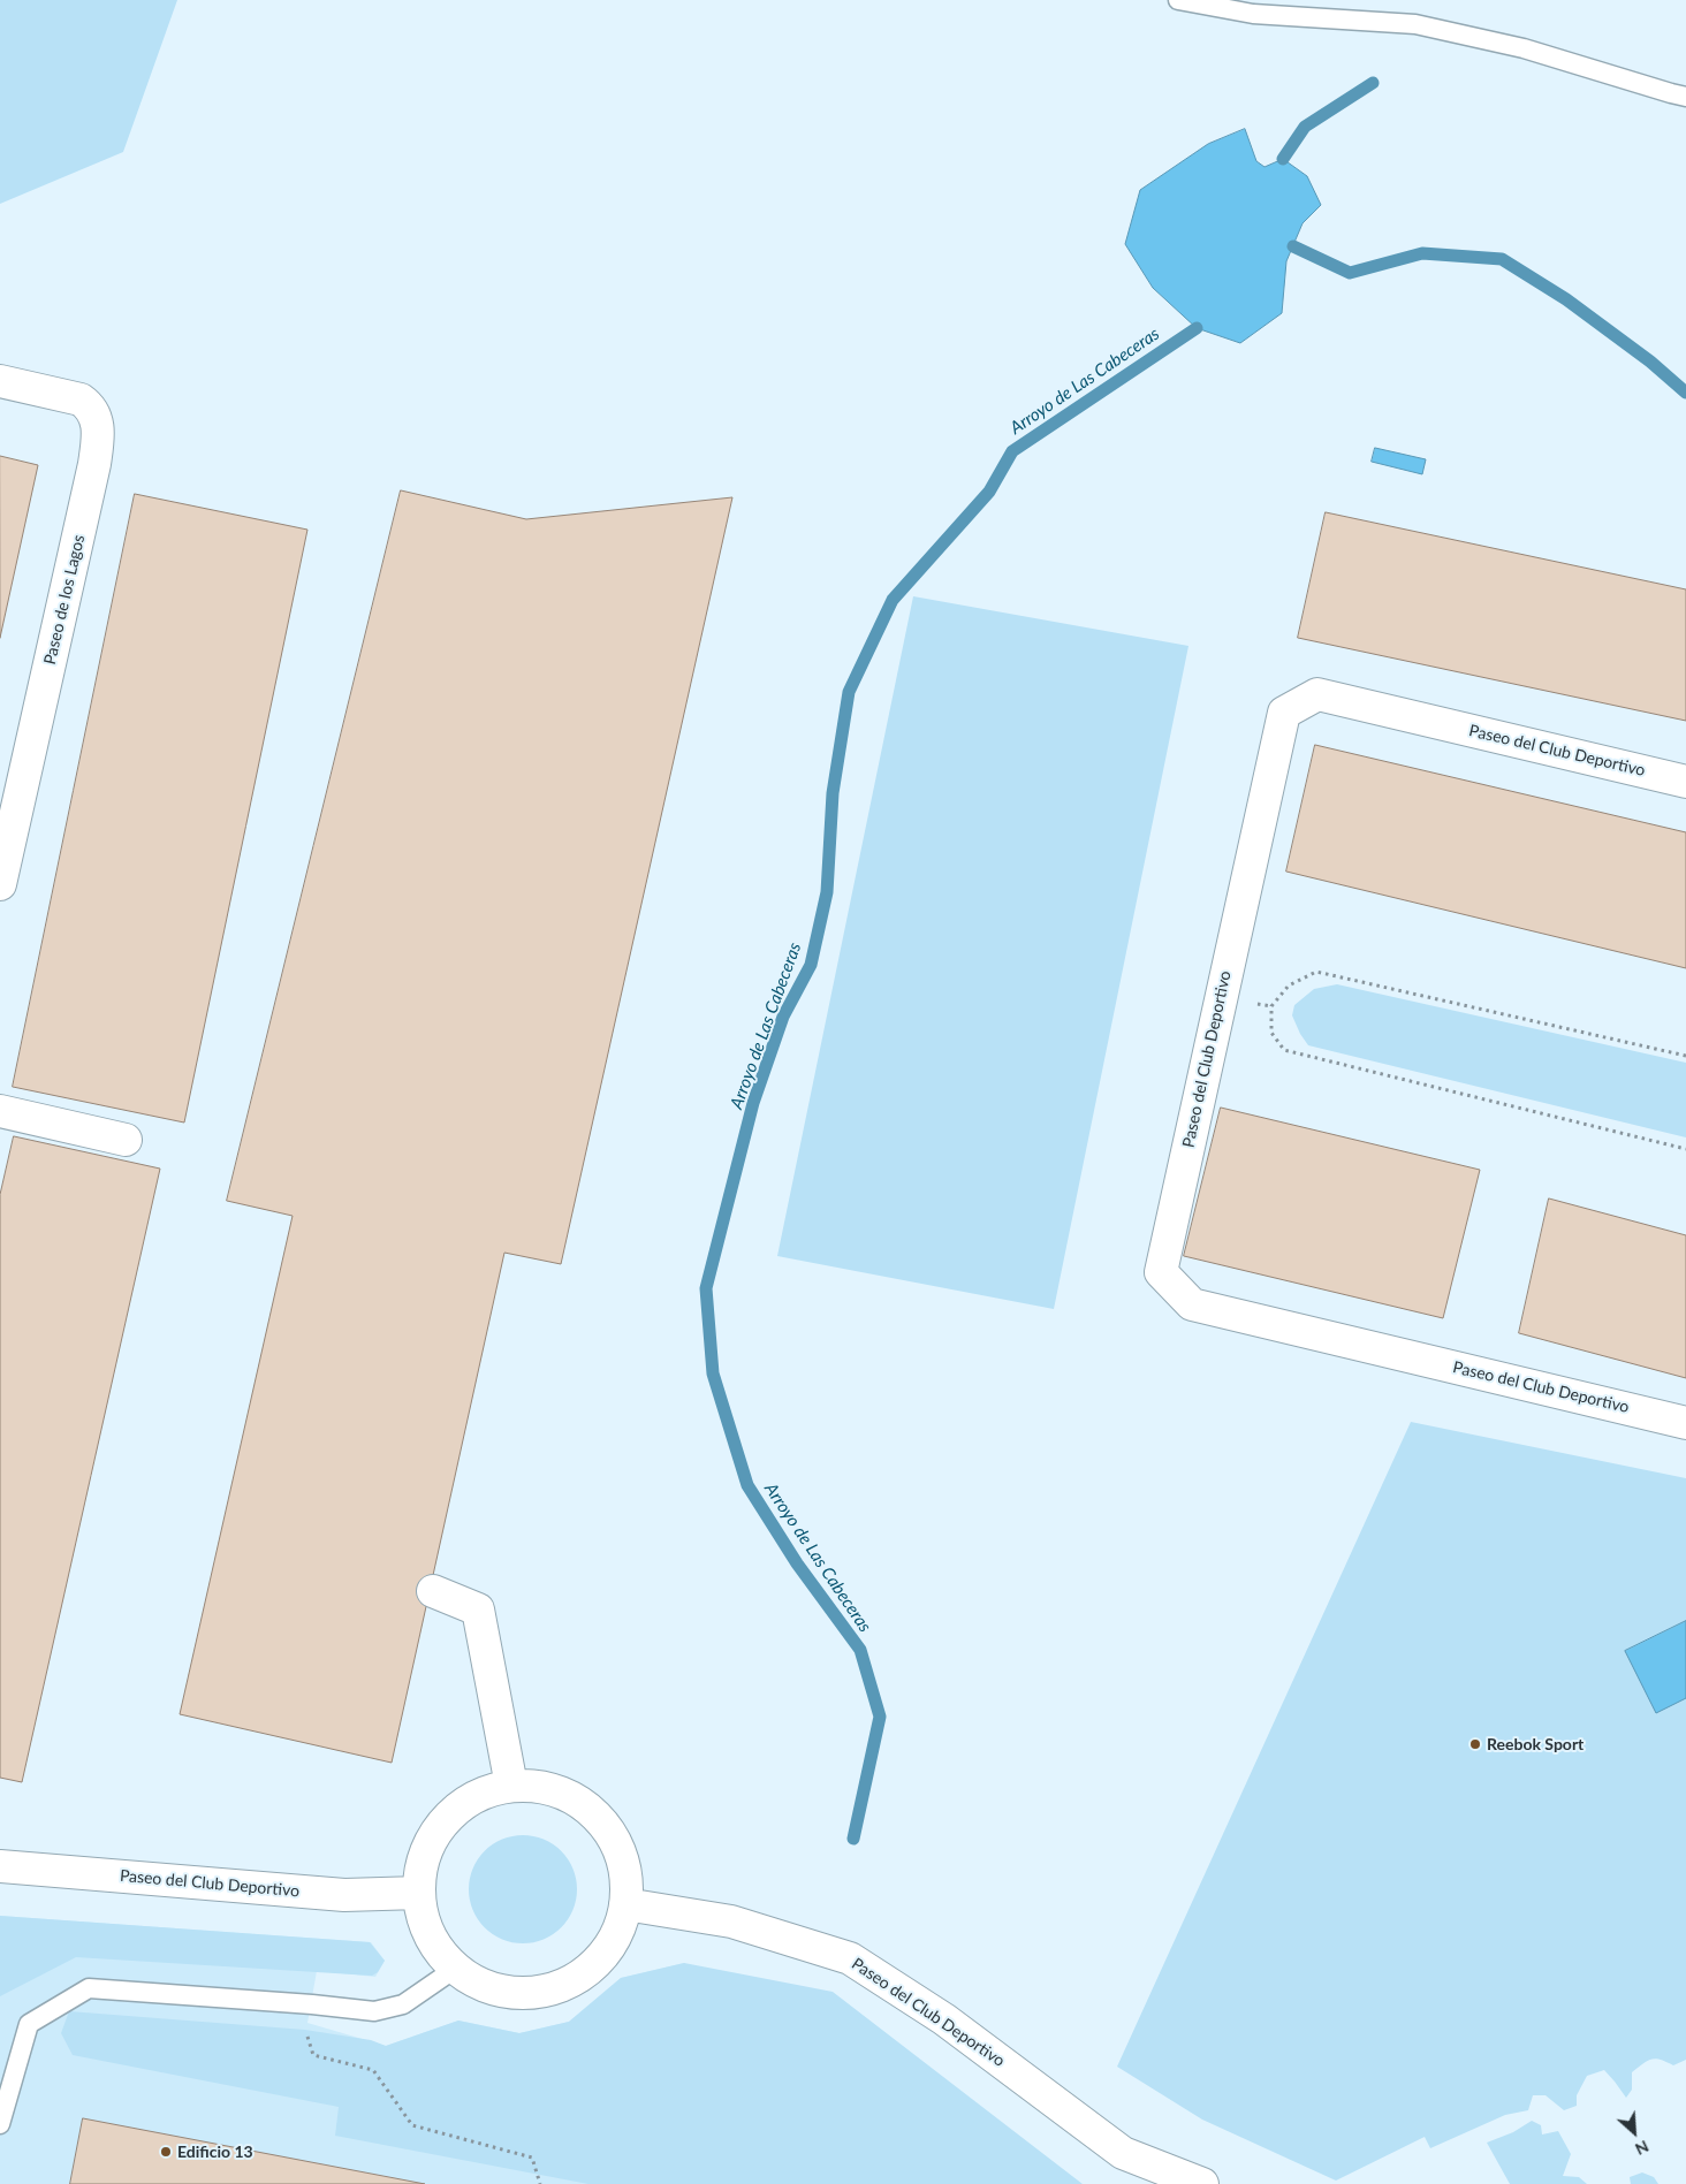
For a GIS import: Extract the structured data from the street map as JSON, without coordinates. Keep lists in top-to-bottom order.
{
  "streets": {
    "street": ["Paseo de los Lagos", "Paseo del Club Deportivo"]
  },
  "water": ["Arroyo de Las Cabeceras"],
  "places": ["Reebok Sport", "Edificio 13"],
  "north": "bottom right"
}
